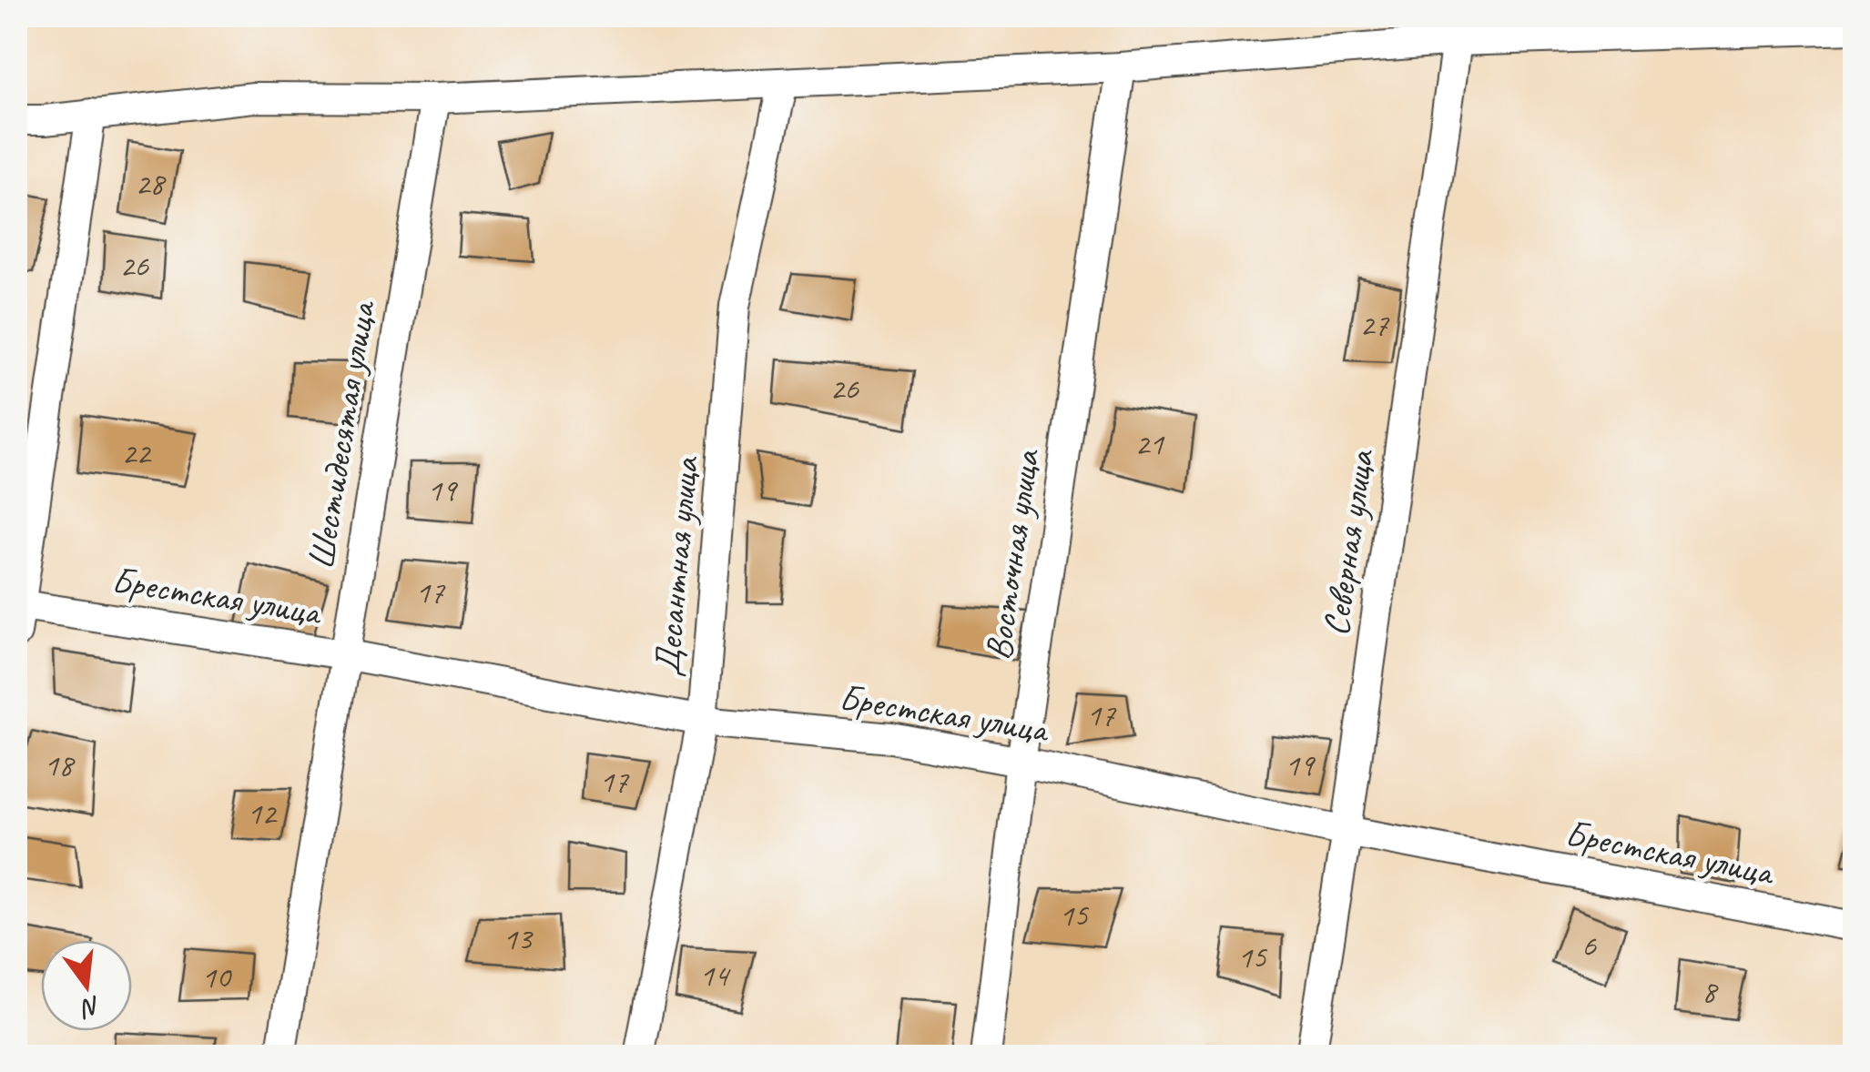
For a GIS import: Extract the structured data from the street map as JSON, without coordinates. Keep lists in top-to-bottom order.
{
  "streets": {
    "street": [
      "Шестидесятая улица",
      "Северная улица",
      "Восточная улица",
      "Десантная улица",
      "Брестская улица"
    ]
  },
  "crossings": [
    ["Шестидесятая улица", "Брестская улица"],
    ["Северная улица", "Брестская улица"],
    ["Восточная улица", "Брестская улица"],
    ["Десантная улица", "Брестская улица"]
  ],
  "house_numbers": [
    "28",
    "26",
    "27",
    "26",
    "21",
    "22",
    "19",
    "17",
    "17",
    "18",
    "19",
    "17",
    "12",
    "15",
    "13",
    "6",
    "15",
    "14",
    "10",
    "8"
  ],
  "north": "bottom"
}
